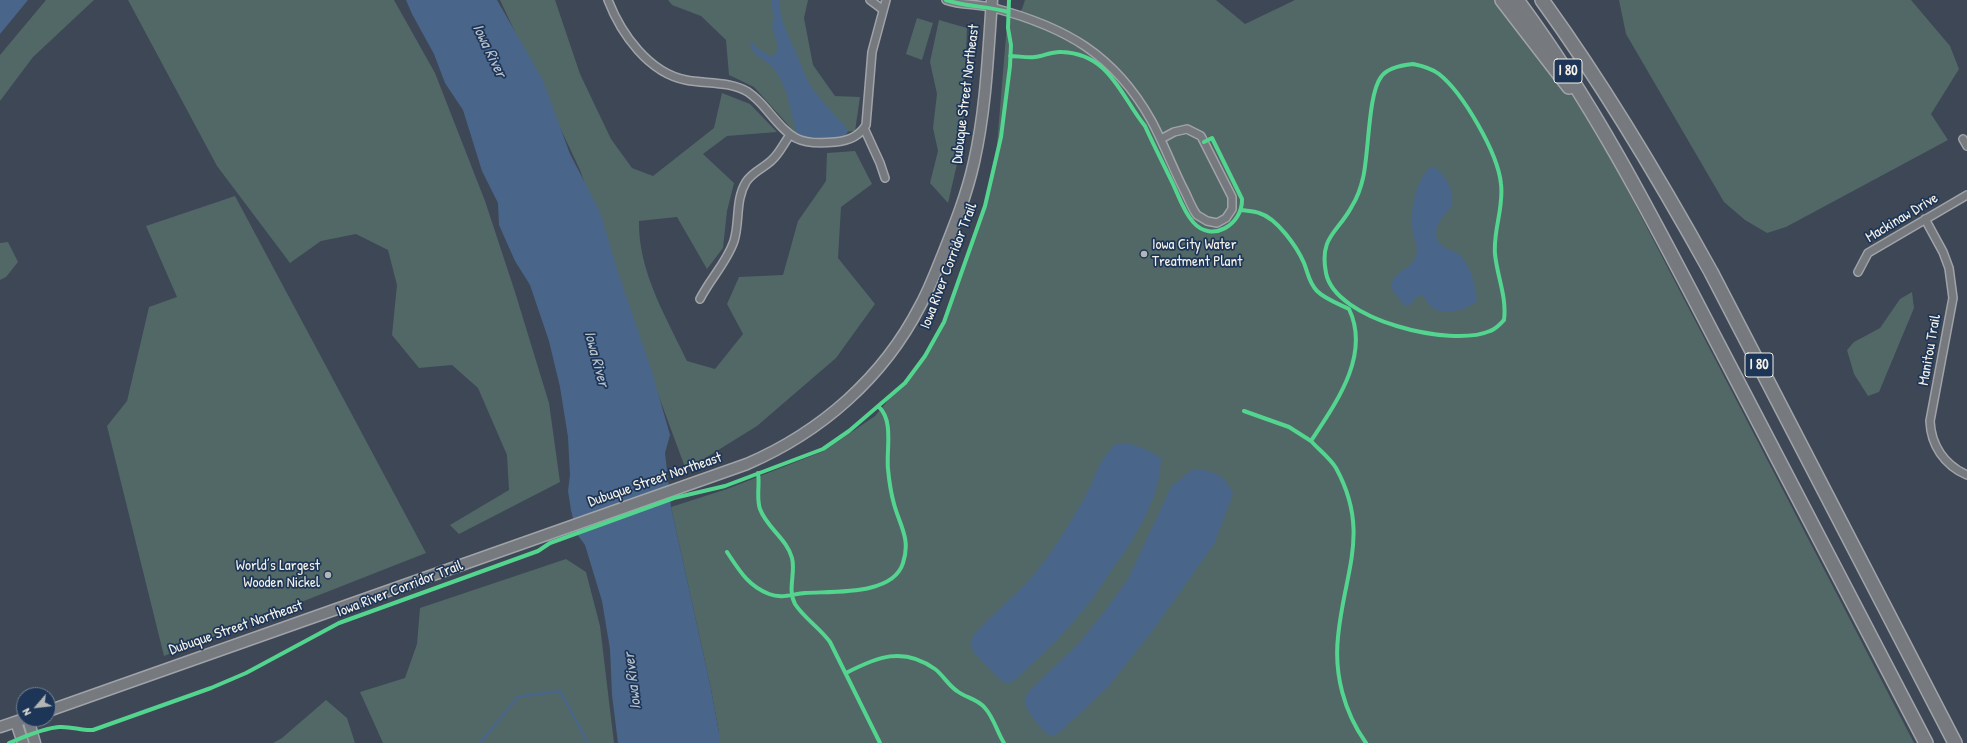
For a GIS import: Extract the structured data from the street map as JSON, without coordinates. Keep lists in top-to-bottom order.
{
  "streets": {
    "highway": ["I 80"],
    "main road": ["Dubuque Street Northeast"],
    "street": ["Mackinaw Drive", "Manitou Trail"],
    "cycle path": ["Iowa River Corridor Trail"]
  },
  "crossings": [
    ["Mackinaw Drive", "Manitou Trail"]
  ],
  "water": ["Iowa River"],
  "places": ["Iowa City Water Treatment Plant", "World’s Largest Wooden Nickel"],
  "north": "bottom left"
}
